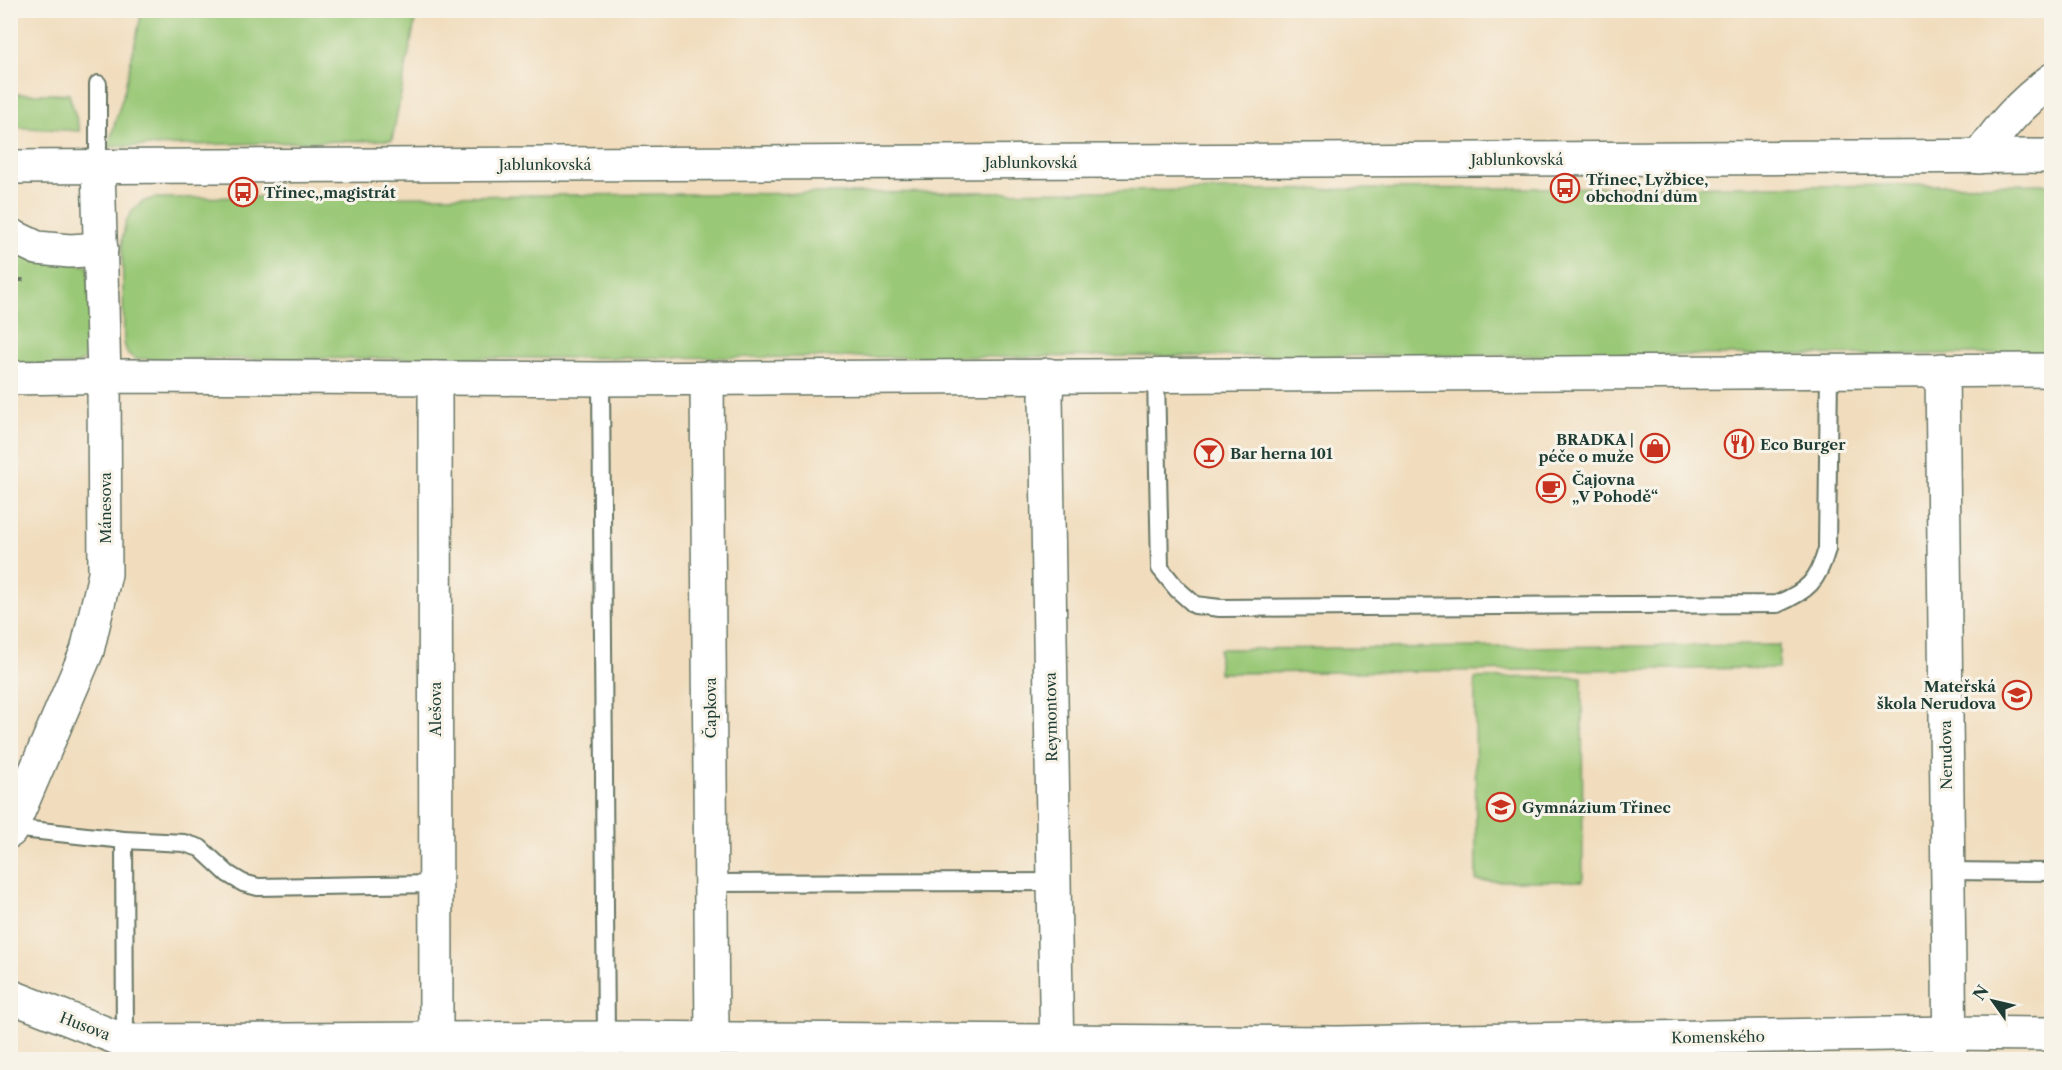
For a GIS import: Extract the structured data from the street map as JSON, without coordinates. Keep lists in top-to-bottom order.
{
  "streets": {
    "street": [
      "Jablunkovská",
      "Mánesova",
      "Čapkova",
      "Alešova",
      "Reymontova",
      "Nerudova",
      "Husova",
      "Komenského"
    ]
  },
  "crossings": [
    ["Jablunkovská", "Mánesova"],
    ["Čapkova", "Komenského"],
    ["Alešova", "Komenského"],
    ["Reymontova", "Komenského"],
    ["Nerudova", "Komenského"],
    ["Husova", "Komenského"]
  ],
  "places": {
    "bus stop": ["Třinec, Lyžbice, obchodní dům", "Třinec,,magistrát"],
    "restaurant": ["Eco Burger"],
    "shop": ["BRADKA | péče o muže"],
    "bar": ["Bar herna 101"],
    "cafe": ["Čajovna „V Pohodě“"],
    "school or university": ["Mateřská škola Nerudova", "Gymnázium Třinec"]
  },
  "north": "top left"
}
